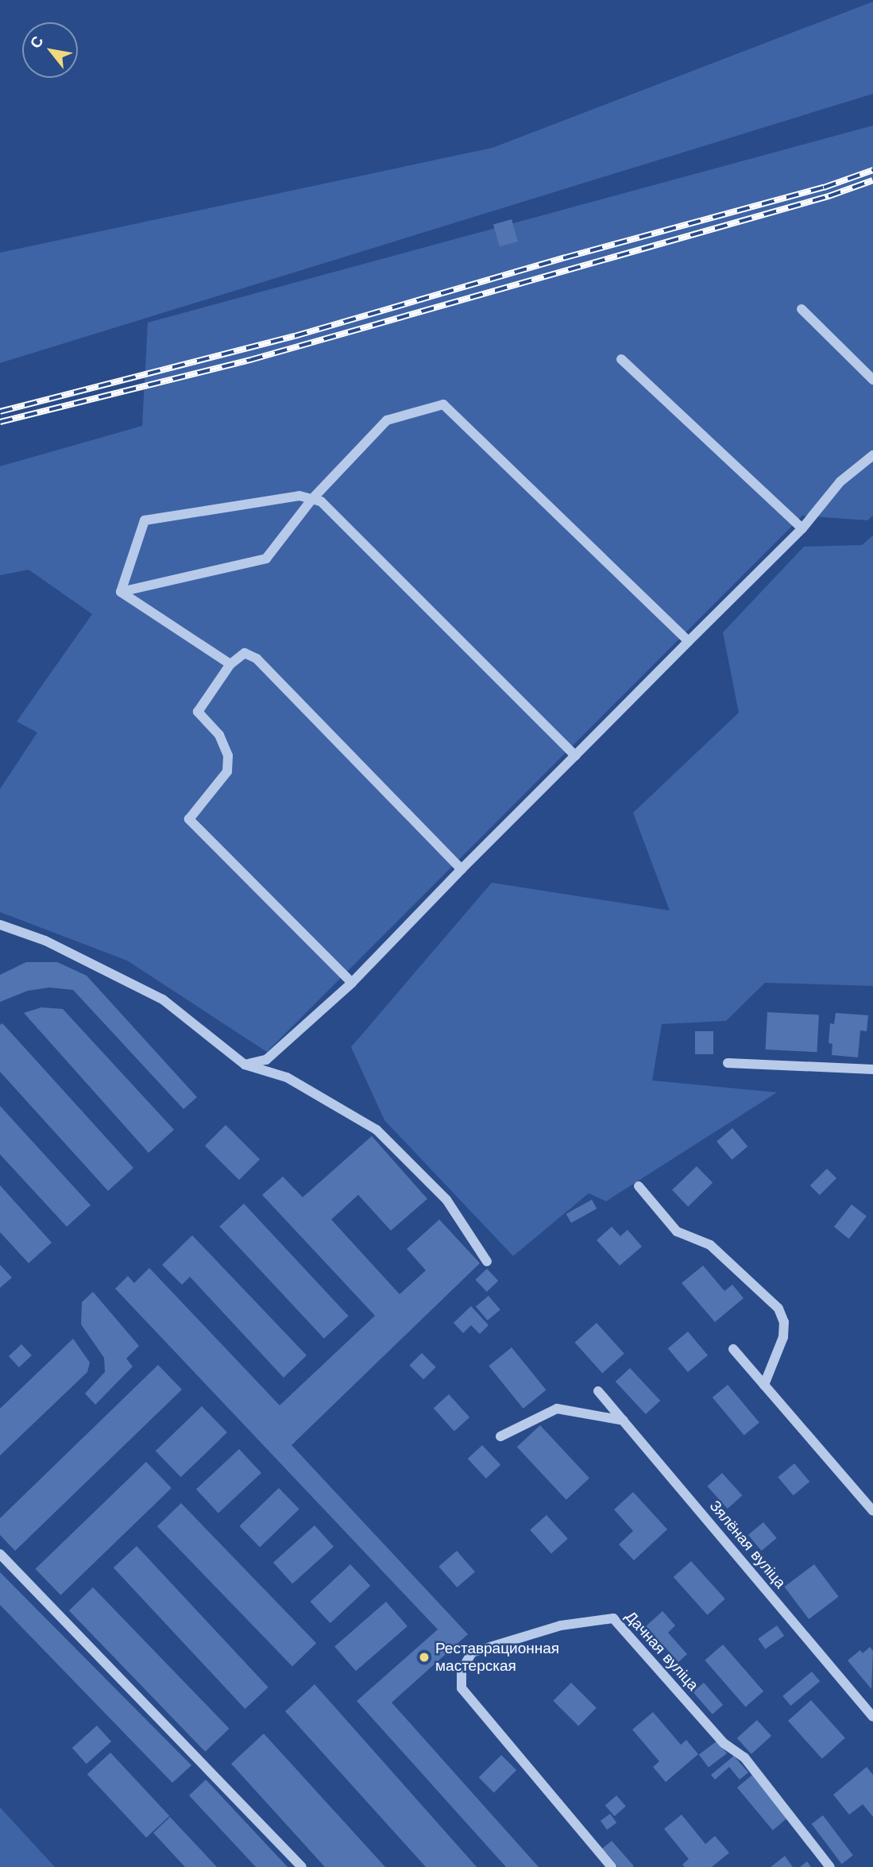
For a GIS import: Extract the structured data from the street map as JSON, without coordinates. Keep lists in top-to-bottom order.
{
  "streets": {
    "street": ["Зялёная вуліца", "Дачная вуліца"]
  },
  "places": ["Реставрационная мастерская"],
  "north": "top left"
}
